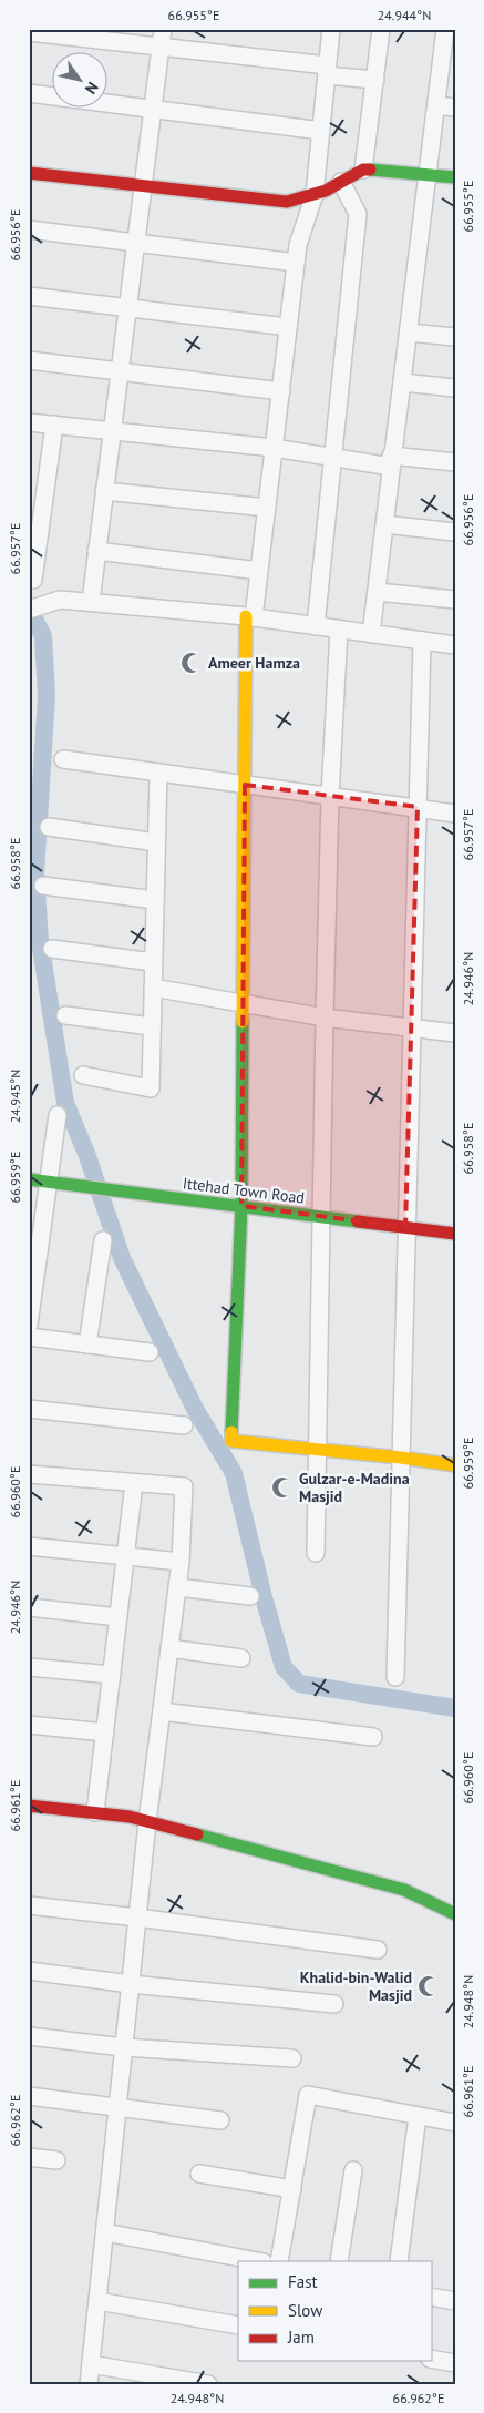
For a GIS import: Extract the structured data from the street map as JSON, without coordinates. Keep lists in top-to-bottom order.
{
  "streets": {
    "street": ["Ittehad Town Road"]
  },
  "places": {
    "mosque": ["Ameer Hamza", "Gulzar-e-Madina Masjid", "Khalid-bin-Walid Masjid"]
  },
  "legend": ["Fast", "Slow", "Jam"],
  "north": "bottom right",
  "coordinates": [
    "66.955°E",
    "24.944°N",
    "66.956°E",
    "66.957°E",
    "66.958°E",
    "24.946°N",
    "24.945°N",
    "66.959°E",
    "66.960°E",
    "66.961°E",
    "24.948°N",
    "66.962°E"
  ]
}
